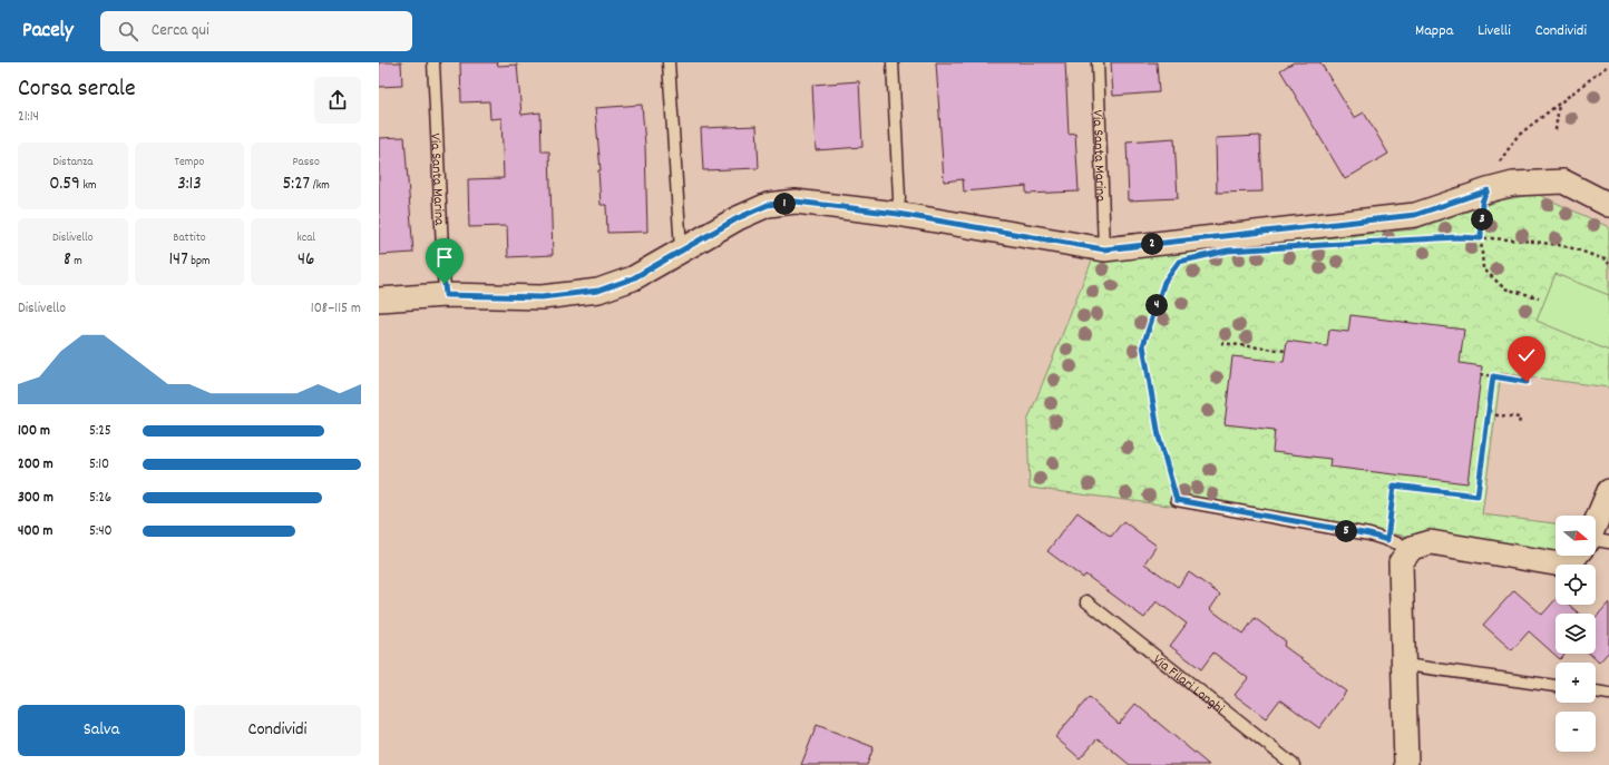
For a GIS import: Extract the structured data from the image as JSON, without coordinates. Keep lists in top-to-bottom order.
{
  "streets": {
    "lane": ["Via Santa Marina", "Via Filari Longhi"]
  },
  "north": "right",
  "page": {
    "header": "Pacely",
    "search": "Cerca qui",
    "nav": ["Mappa", "Livelli", "Condividi"],
    "heading": ["Corsa serale", "21:14"],
    "stats": [
      ["Distanza", "0.59 km"],
      ["Tempo", "3:13"],
      ["Passo", "5:27 /km"],
      ["Dislivello", "8 m"],
      ["Battito", "147 bpm"],
      ["kcal", "46"]
    ],
    "pins": [
      "1",
      "3",
      "2",
      "4",
      "5"
    ],
    "chart": ["Dislivello", "108–115 m"],
    "list": [
      {
        "name": "100 m",
        "note": "5:25"
      },
      {
        "name": "200 m",
        "note": "5:10"
      },
      {
        "name": "300 m",
        "note": "5:26"
      },
      {
        "name": "400 m",
        "note": "5:40"
      }
    ],
    "map_buttons": ["+", "−"],
    "buttons": ["Salva", "Condividi"]
  }
}
